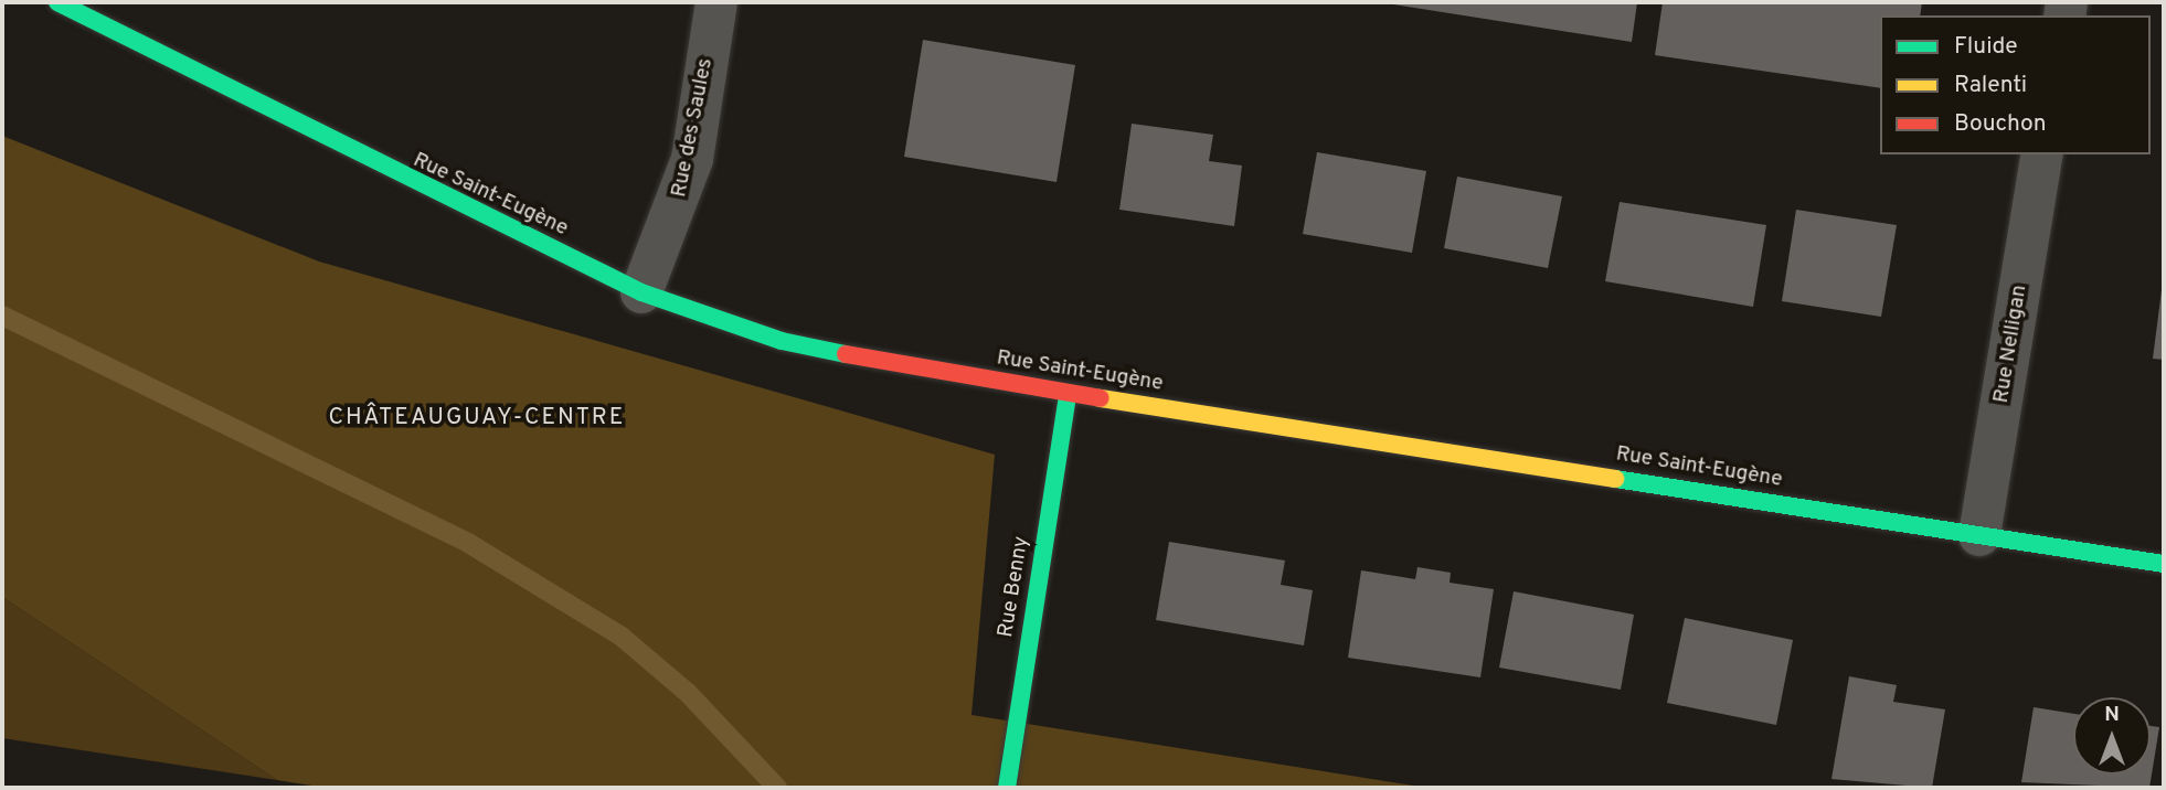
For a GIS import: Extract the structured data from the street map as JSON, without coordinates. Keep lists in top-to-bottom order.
{
  "streets": {
    "street": [
      "Rue des Saules",
      "Rue Saint-Eugène",
      "Rue Nelligan",
      "Rue Benny"
    ]
  },
  "crossings": [
    ["Rue des Saules", "Rue Saint-Eugène"],
    ["Rue Saint-Eugène", "Rue Nelligan"],
    ["Rue Saint-Eugène", "Rue Benny"]
  ],
  "districts": ["CHÂTEAUGUAY-CENTRE"],
  "legend": ["Fluide", "Ralenti", "Bouchon"],
  "north": "top"
}
